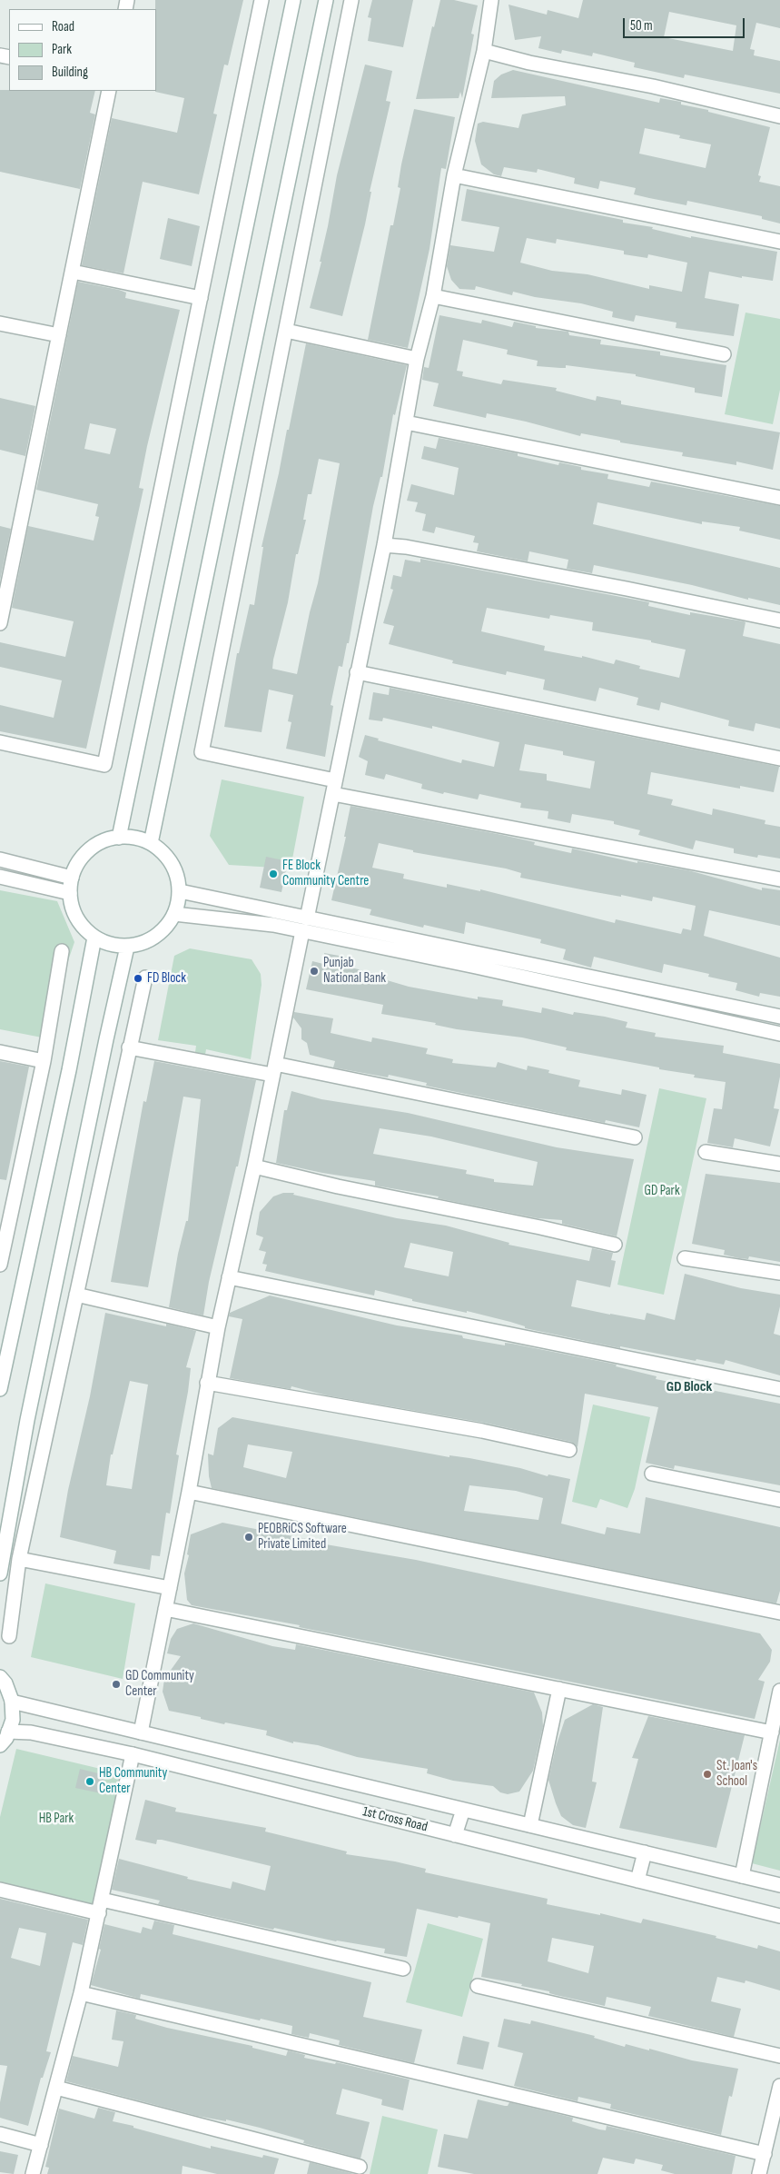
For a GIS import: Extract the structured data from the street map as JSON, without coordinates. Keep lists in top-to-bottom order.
{
  "streets": {
    "street": ["1st Cross Road"]
  },
  "districts": ["GD Block"],
  "parks": ["GD Park", "HB Park"],
  "places": [
    "FE Block Community Centre",
    "Punjab National Bank",
    "FD Block",
    "PEOBRiCS Software Private Limited",
    "GD Community Center",
    "St. Joan's School",
    "HB Community Center"
  ],
  "legend": ["Road", "Park", "Building"],
  "scale_bar": "50 m"
}
